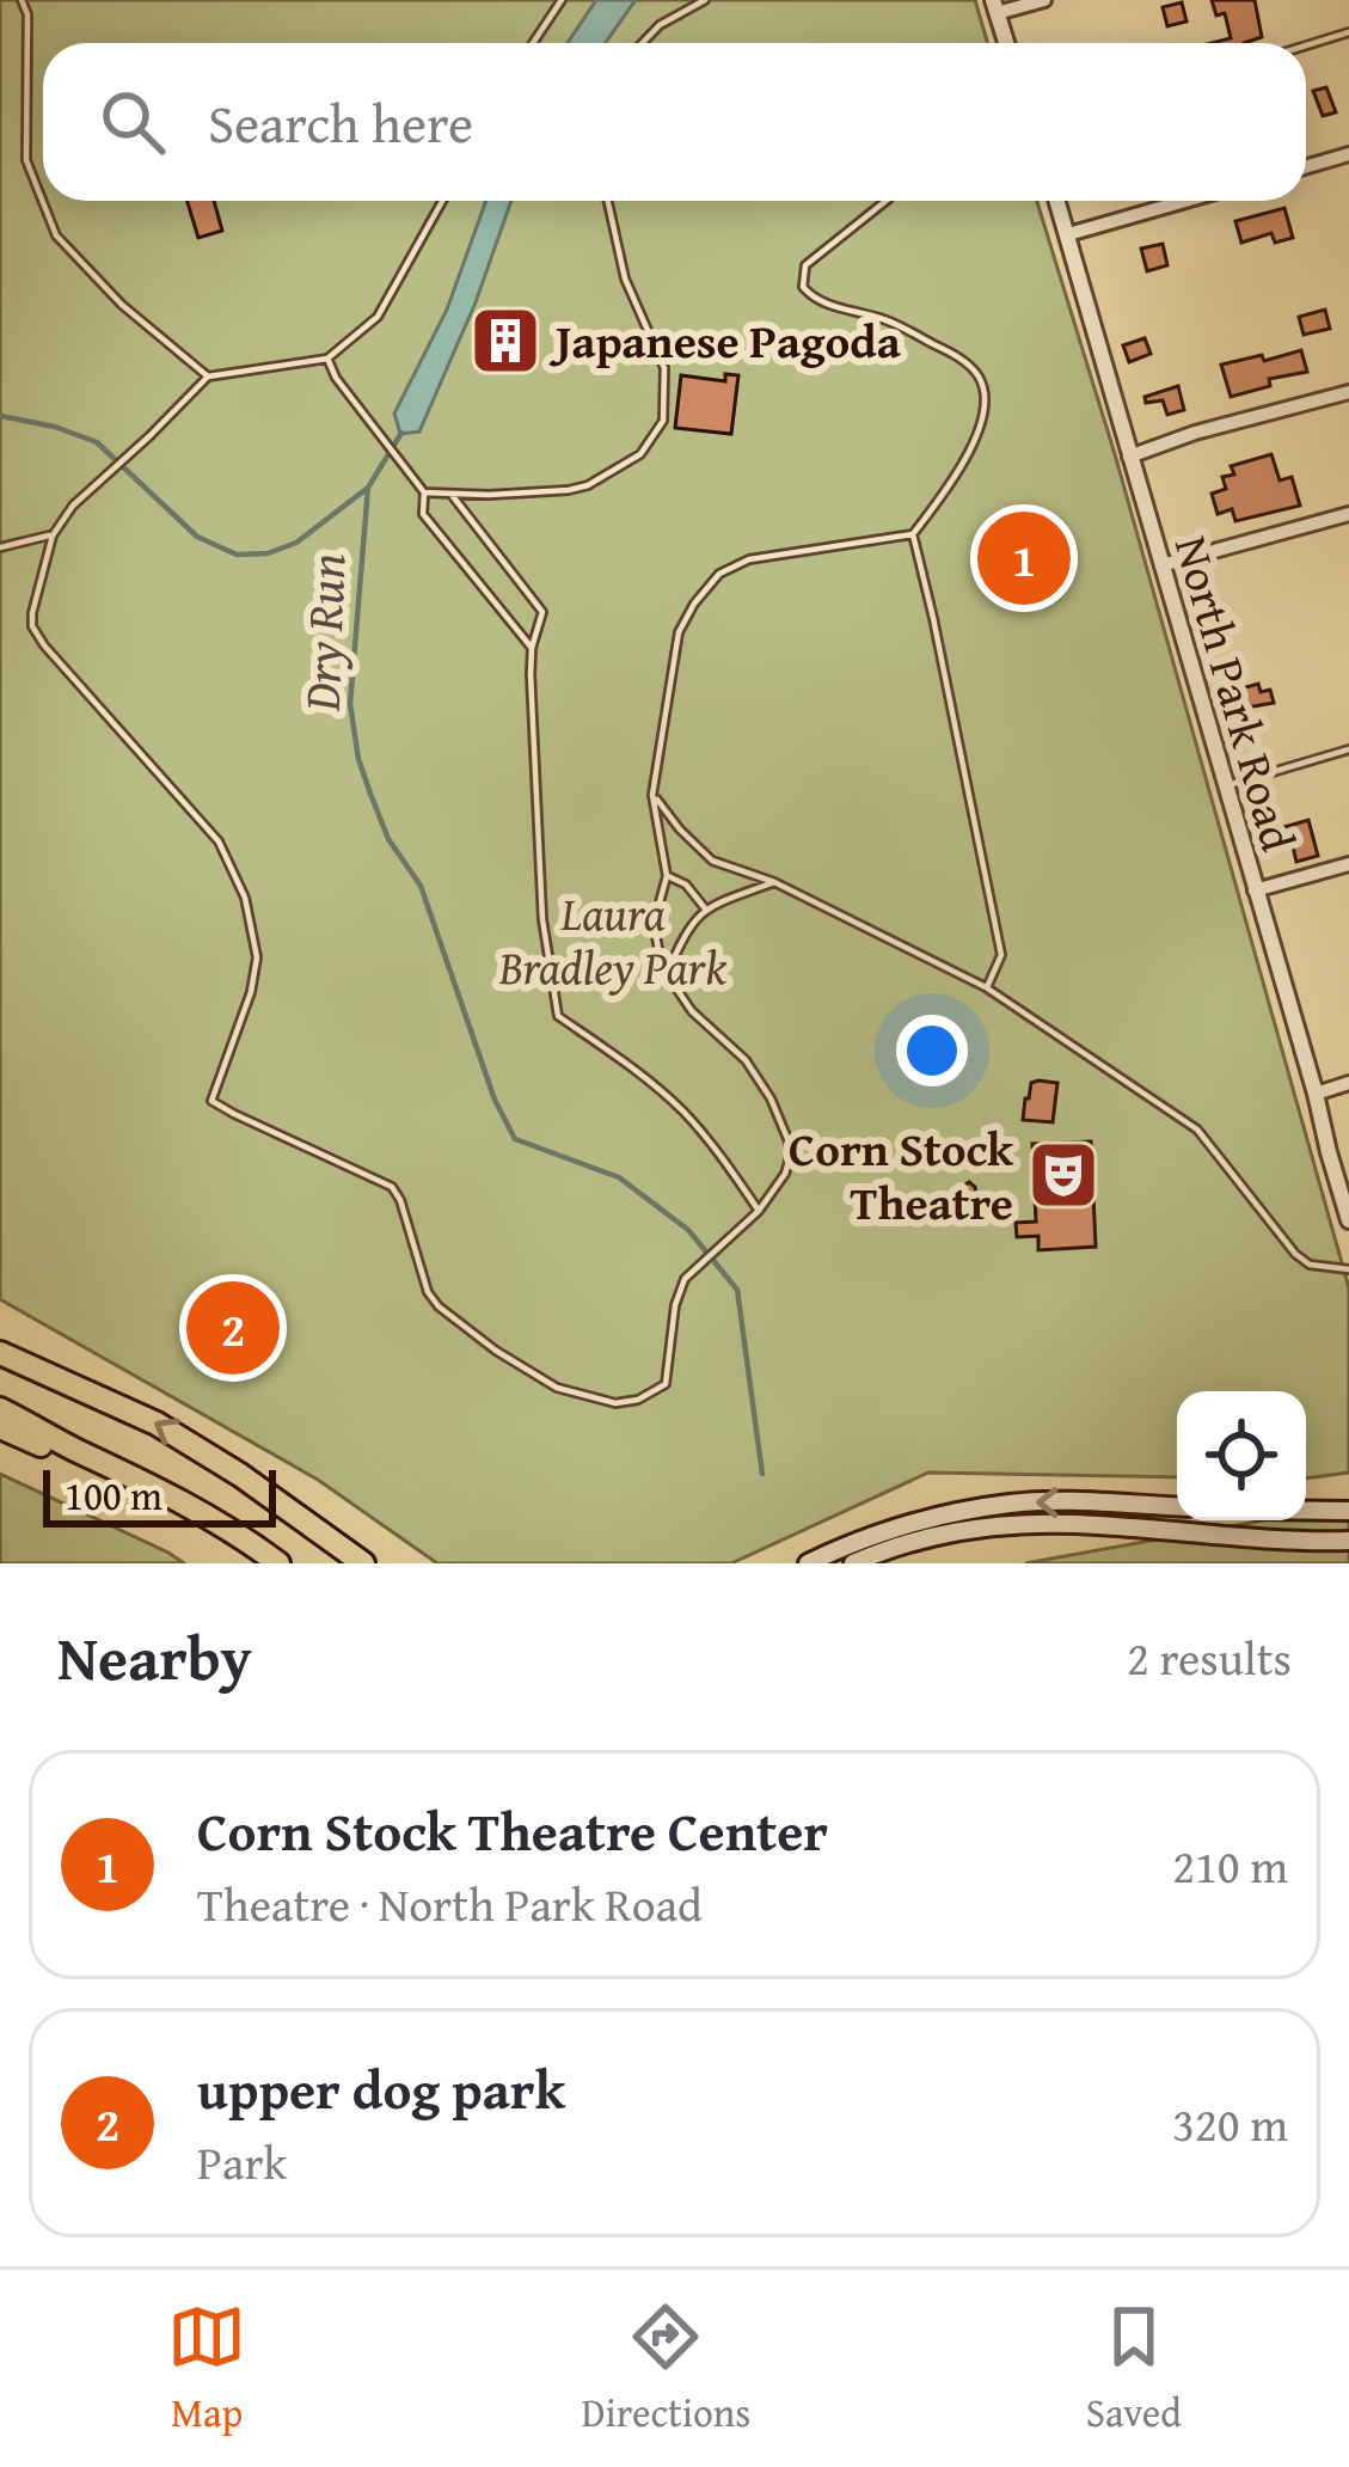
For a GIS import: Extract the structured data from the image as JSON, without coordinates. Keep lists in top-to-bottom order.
{
  "streets": {
    "street": ["North Park Road"]
  },
  "water": ["Dry Run"],
  "parks": ["Laura Bradley Park"],
  "places": {
    "building": ["Japanese Pagoda"],
    "theatre": ["Corn Stock Theatre"]
  },
  "scale_bar": "100 m",
  "page": {
    "search": "Search here",
    "pins": ["1", "2"],
    "scale": "100 m",
    "heading": ["Nearby", "2 results"],
    "list": [
      {
        "mark": "1",
        "name": "Corn Stock Theatre Center",
        "note": "Theatre · North Park Road",
        "value": "210 m"
      },
      {
        "mark": "2",
        "name": "upper dog park",
        "note": "Park",
        "value": "320 m"
      }
    ],
    "nav": ["Map", "Directions", "Saved"]
  }
}
